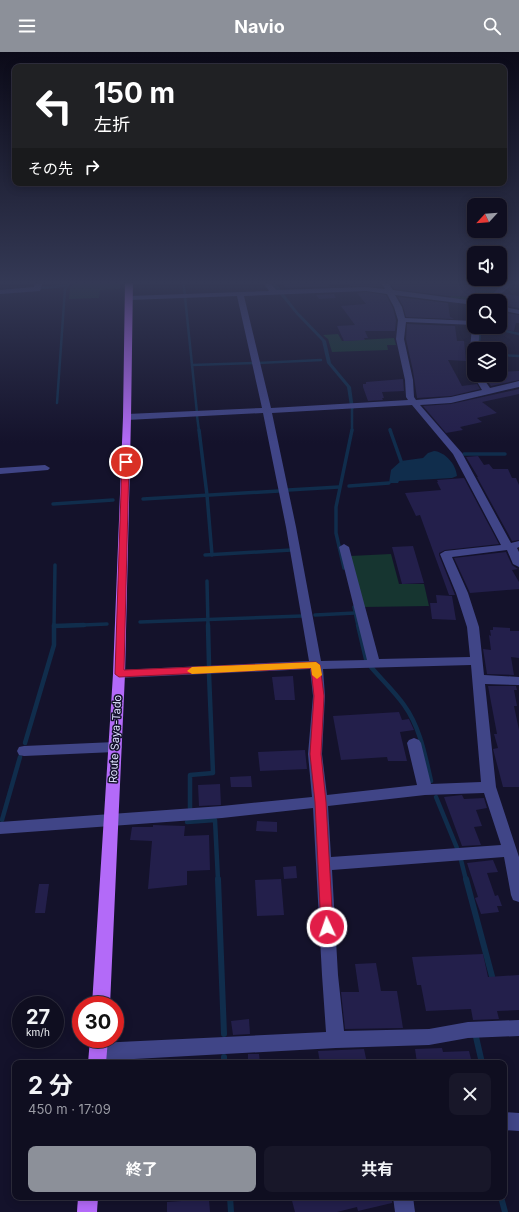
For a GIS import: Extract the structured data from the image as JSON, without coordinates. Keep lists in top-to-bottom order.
{
  "streets": {
    "main road": ["Route Saya-Tado"]
  },
  "north": "bottom left",
  "page": {
    "header": "Navio",
    "turn": ["150 m", "左折"],
    "then": "その先",
    "speed": "27 km/h",
    "limit": "30",
    "heading": ["2 分", "450 m · 17:09"],
    "buttons": ["終了", "共有"]
  }
}
